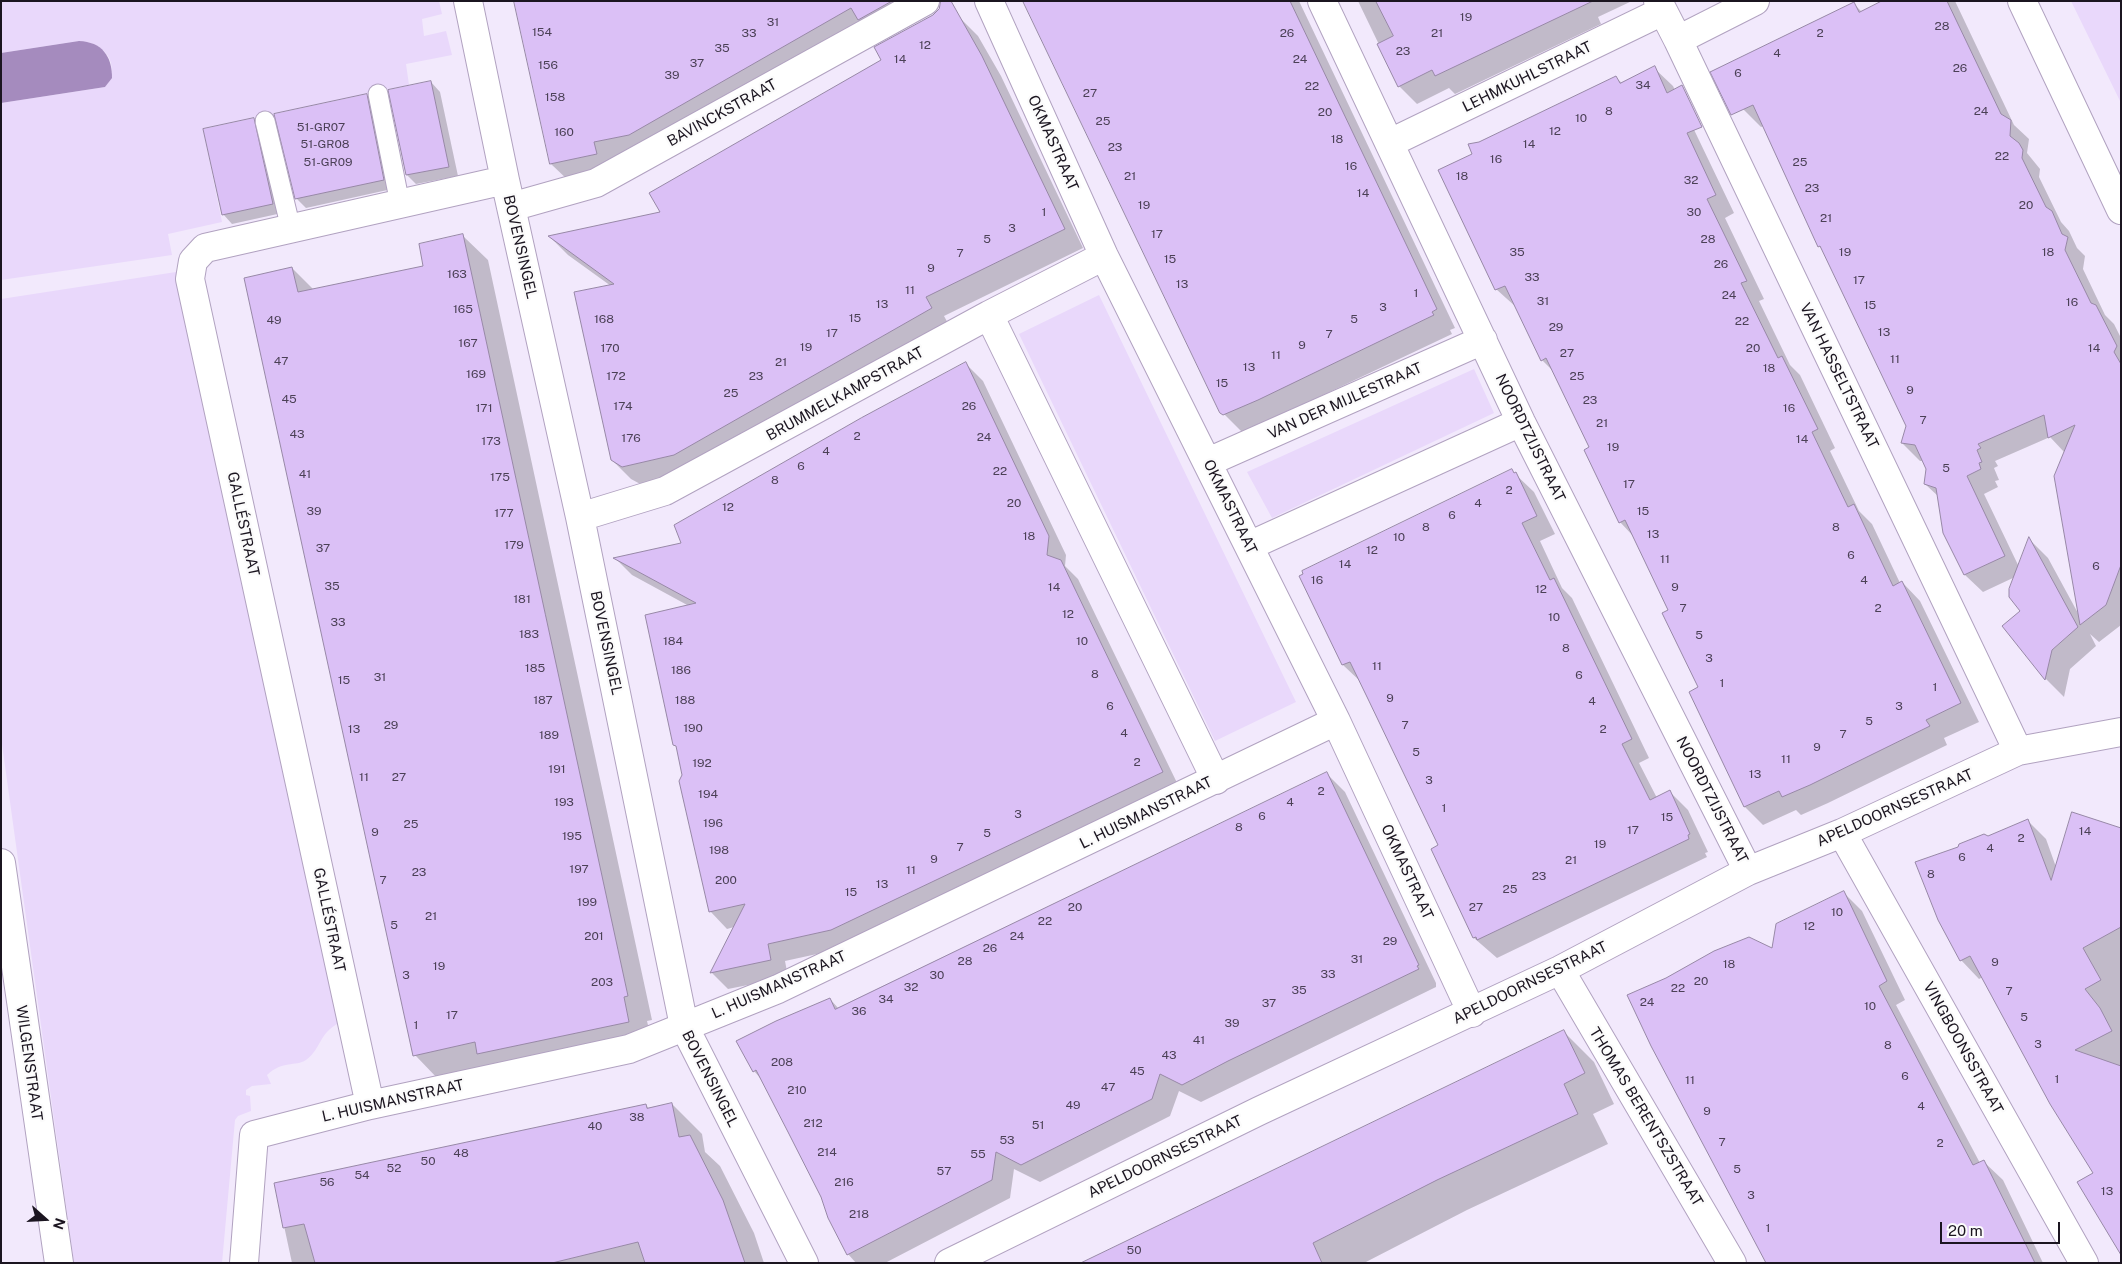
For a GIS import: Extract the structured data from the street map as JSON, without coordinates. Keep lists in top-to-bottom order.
{
  "streets": {
    "street": [
      "LEHMKUHLSTRAAT",
      "BAVINCKSTRAAT",
      "OKMASTRAAT",
      "BOVENSINGEL",
      "VAN HASSELTSTRAAT",
      "BRUMMELKAMPSTRAAT",
      "VAN DER MIJLESTRAAT",
      "NOORDTZIJSTRAAT",
      "GALLÉSTRAAT",
      "APELDOORNSESTRAAT",
      "L. HUISMANSTRAAT",
      "VINGBOONSSTRAAT",
      "WILGENSTRAAT",
      "THOMAS BERENTSZSTRAAT"
    ]
  },
  "crossings": [
    ["LEHMKUHLSTRAAT", "VAN HASSELTSTRAAT"],
    ["LEHMKUHLSTRAAT", "NOORDTZIJSTRAAT"],
    ["BAVINCKSTRAAT", "BOVENSINGEL"],
    ["OKMASTRAAT", "BRUMMELKAMPSTRAAT"],
    ["OKMASTRAAT", "VAN DER MIJLESTRAAT"],
    ["OKMASTRAAT", "APELDOORNSESTRAAT"],
    ["OKMASTRAAT", "L. HUISMANSTRAAT"],
    ["BOVENSINGEL", "BRUMMELKAMPSTRAAT"],
    ["BOVENSINGEL", "GALLÉSTRAAT"],
    ["BOVENSINGEL", "L. HUISMANSTRAAT"],
    ["VAN HASSELTSTRAAT", "APELDOORNSESTRAAT"],
    ["VAN DER MIJLESTRAAT", "NOORDTZIJSTRAAT"],
    ["NOORDTZIJSTRAAT", "APELDOORNSESTRAAT"],
    ["GALLÉSTRAAT", "L. HUISMANSTRAAT"],
    ["APELDOORNSESTRAAT", "VINGBOONSSTRAAT"],
    ["APELDOORNSESTRAAT", "THOMAS BERENTSZSTRAAT"]
  ],
  "house_numbers": [
    "19",
    "31",
    "28",
    "154",
    "33",
    "26",
    "21",
    "2",
    "12",
    "35",
    "23",
    "4",
    "14",
    "24",
    "37",
    "156",
    "26",
    "6",
    "39",
    "34",
    "22",
    "27",
    "158",
    "8",
    "24",
    "20",
    "10",
    "25",
    "51-GR07",
    "12",
    "160",
    "18",
    "51-GR08",
    "14",
    "23",
    "22",
    "16",
    "51-GR09",
    "25",
    "16",
    "21",
    "18",
    "32",
    "23",
    "14",
    "19",
    "20",
    "1",
    "30",
    "21",
    "3",
    "17",
    "5",
    "28",
    "35",
    "19",
    "18",
    "7",
    "15",
    "26",
    "9",
    "163",
    "33",
    "17",
    "13",
    "11",
    "1",
    "24",
    "31",
    "16",
    "13",
    "15",
    "3",
    "165",
    "15",
    "168",
    "5",
    "49",
    "22",
    "29",
    "13",
    "17",
    "7",
    "167",
    "9",
    "19",
    "170",
    "20",
    "14",
    "27",
    "11",
    "11",
    "47",
    "21",
    "13",
    "18",
    "169",
    "172",
    "23",
    "25",
    "15",
    "9",
    "25",
    "45",
    "23",
    "174",
    "26",
    "171",
    "16",
    "7",
    "21",
    "43",
    "2",
    "24",
    "176",
    "14",
    "173",
    "19",
    "4",
    "6",
    "5",
    "22",
    "41",
    "175",
    "8",
    "17",
    "2",
    "20",
    "4",
    "12",
    "39",
    "15",
    "177",
    "6",
    "8",
    "8",
    "13",
    "18",
    "10",
    "179",
    "37",
    "12",
    "6",
    "11",
    "14",
    "6",
    "16",
    "4",
    "35",
    "14",
    "9",
    "12",
    "181",
    "7",
    "2",
    "12",
    "10",
    "33",
    "183",
    "5",
    "184",
    "10",
    "8",
    "3",
    "11",
    "185",
    "186",
    "8",
    "6",
    "31",
    "15",
    "1",
    "1",
    "9",
    "187",
    "188",
    "4",
    "6",
    "3",
    "5",
    "29",
    "7",
    "190",
    "13",
    "2",
    "4",
    "7",
    "189",
    "9",
    "5",
    "11",
    "2",
    "192",
    "191",
    "13",
    "11",
    "27",
    "3",
    "2",
    "194",
    "193",
    "4",
    "1",
    "3",
    "6",
    "15",
    "196",
    "25",
    "8",
    "17",
    "14",
    "9",
    "5",
    "195",
    "2",
    "19",
    "7",
    "4",
    "198",
    "6",
    "9",
    "21",
    "197",
    "11",
    "23",
    "8",
    "23",
    "7",
    "200",
    "13",
    "25",
    "15",
    "199",
    "20",
    "27",
    "10",
    "21",
    "22",
    "5",
    "12",
    "201",
    "24",
    "29",
    "26",
    "31",
    "28",
    "9",
    "18",
    "19",
    "33",
    "3",
    "30",
    "20",
    "203",
    "32",
    "22",
    "35",
    "7",
    "34",
    "24",
    "37",
    "10",
    "36",
    "17",
    "5",
    "39",
    "1",
    "41",
    "3",
    "8",
    "43",
    "208",
    "45",
    "6",
    "1",
    "11",
    "47",
    "210",
    "49",
    "4",
    "9",
    "38",
    "212",
    "51",
    "40",
    "53",
    "7",
    "2",
    "214",
    "48",
    "55",
    "50",
    "52",
    "5",
    "57",
    "54",
    "56",
    "216",
    "13",
    "3",
    "218",
    "1",
    "50"
  ],
  "scale_bar": "20 m",
  "north": "right"
}
